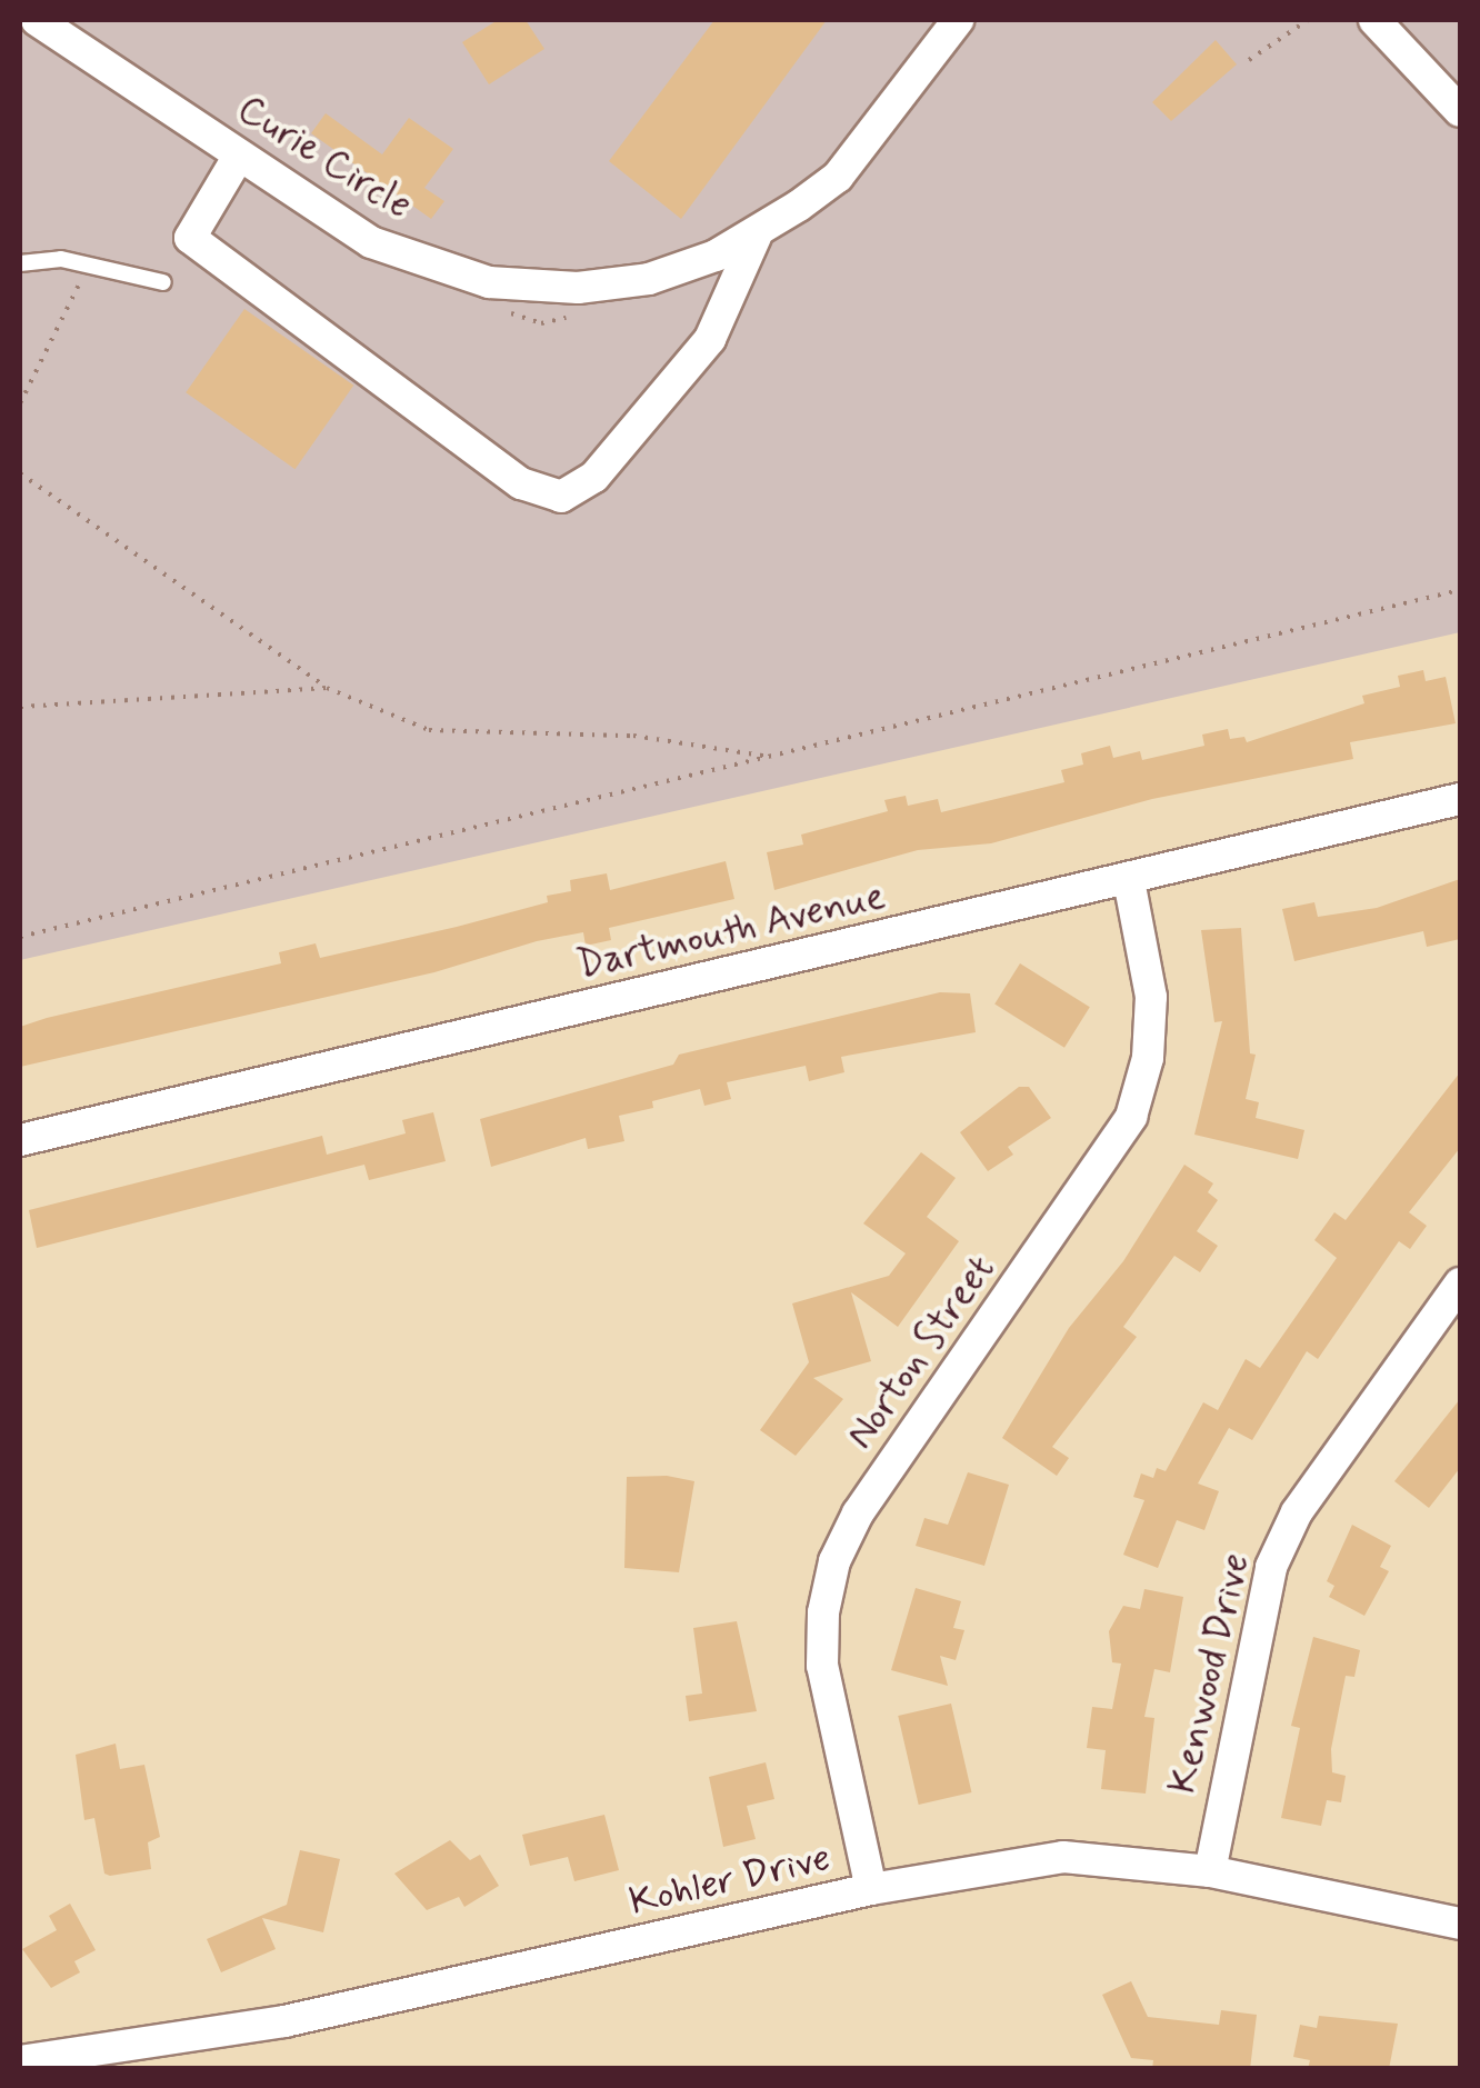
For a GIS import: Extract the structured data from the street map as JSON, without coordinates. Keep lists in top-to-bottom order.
{
  "streets": {
    "street": [
      "Curie Circle",
      "Dartmouth Avenue",
      "Norton Street",
      "Kenwood Drive",
      "Kohler Drive"
    ]
  },
  "crossings": [
    ["Dartmouth Avenue", "Norton Street"],
    ["Norton Street", "Kohler Drive"],
    ["Kenwood Drive", "Kohler Drive"]
  ]
}
